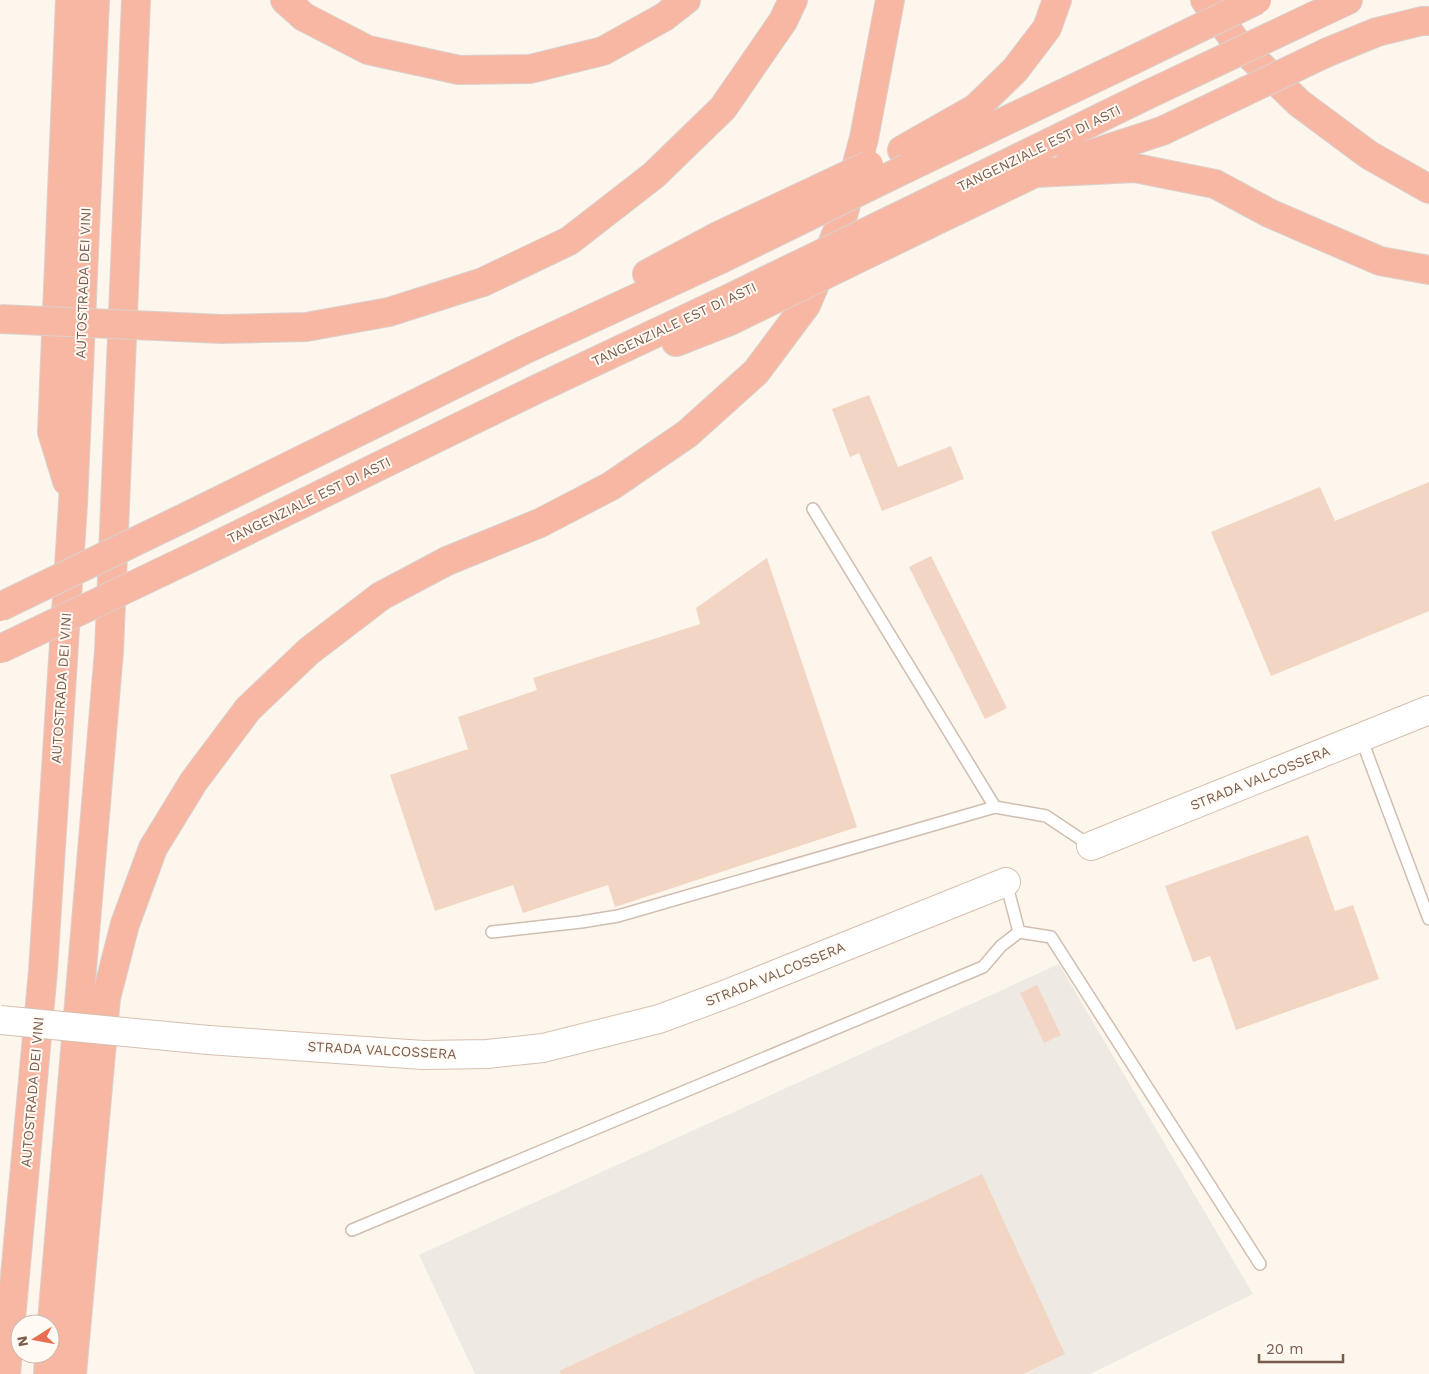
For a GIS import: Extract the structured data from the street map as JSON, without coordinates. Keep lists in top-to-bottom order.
{
  "streets": {
    "highway": ["TANGENZIALE EST DI ASTI", "AUTOSTRADA DEI VINI"],
    "street": ["STRADA VALCOSSERA"]
  },
  "scale_bar": "20 m",
  "north": "left"
}
